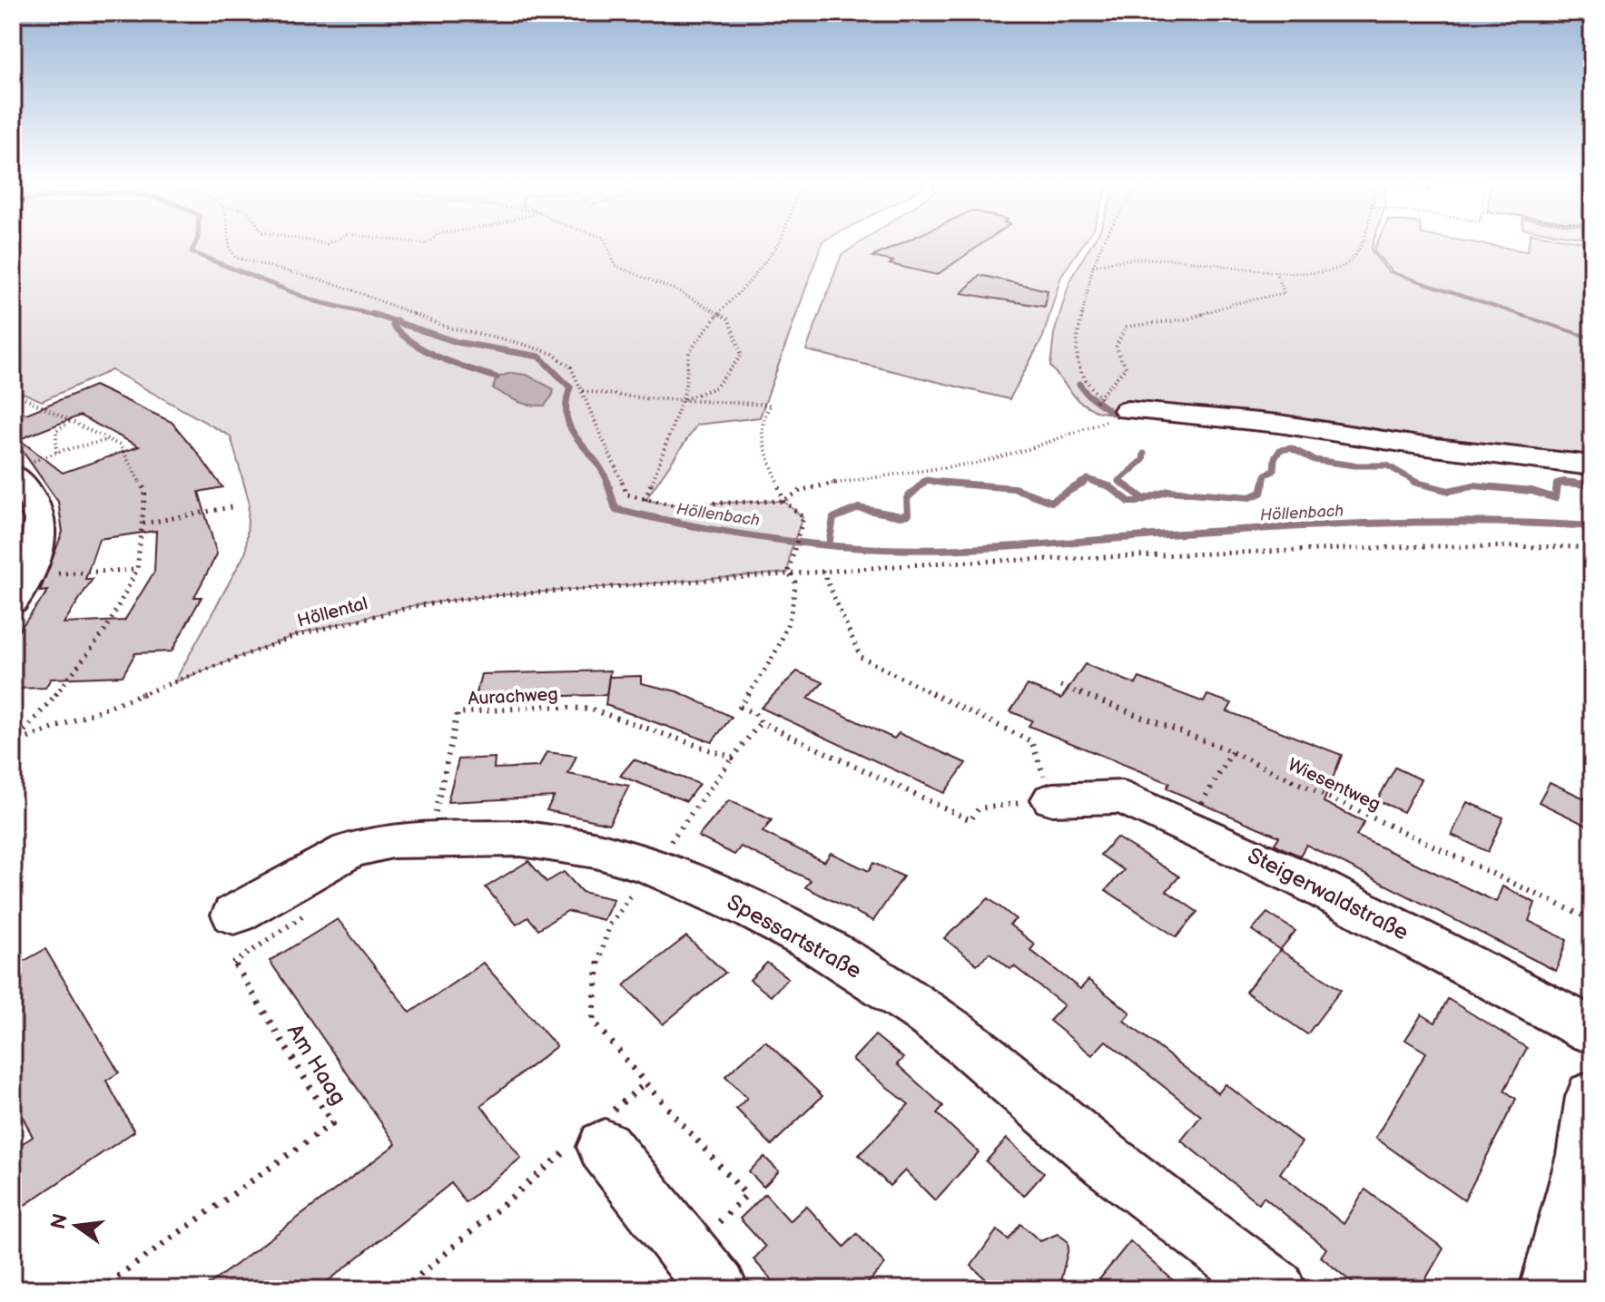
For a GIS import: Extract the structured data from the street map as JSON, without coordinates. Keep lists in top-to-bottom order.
{
  "streets": {
    "street": ["Steigerwaldstraße", "Spessartstraße"],
    "path": [
      "Höllental",
      "Aurachweg",
      "Wiesentweg",
      "Am Haag"
    ]
  },
  "crossings": [
    ["Aurachweg", "Spessartstraße"]
  ],
  "water": ["Höllenbach"],
  "north": "left"
}
